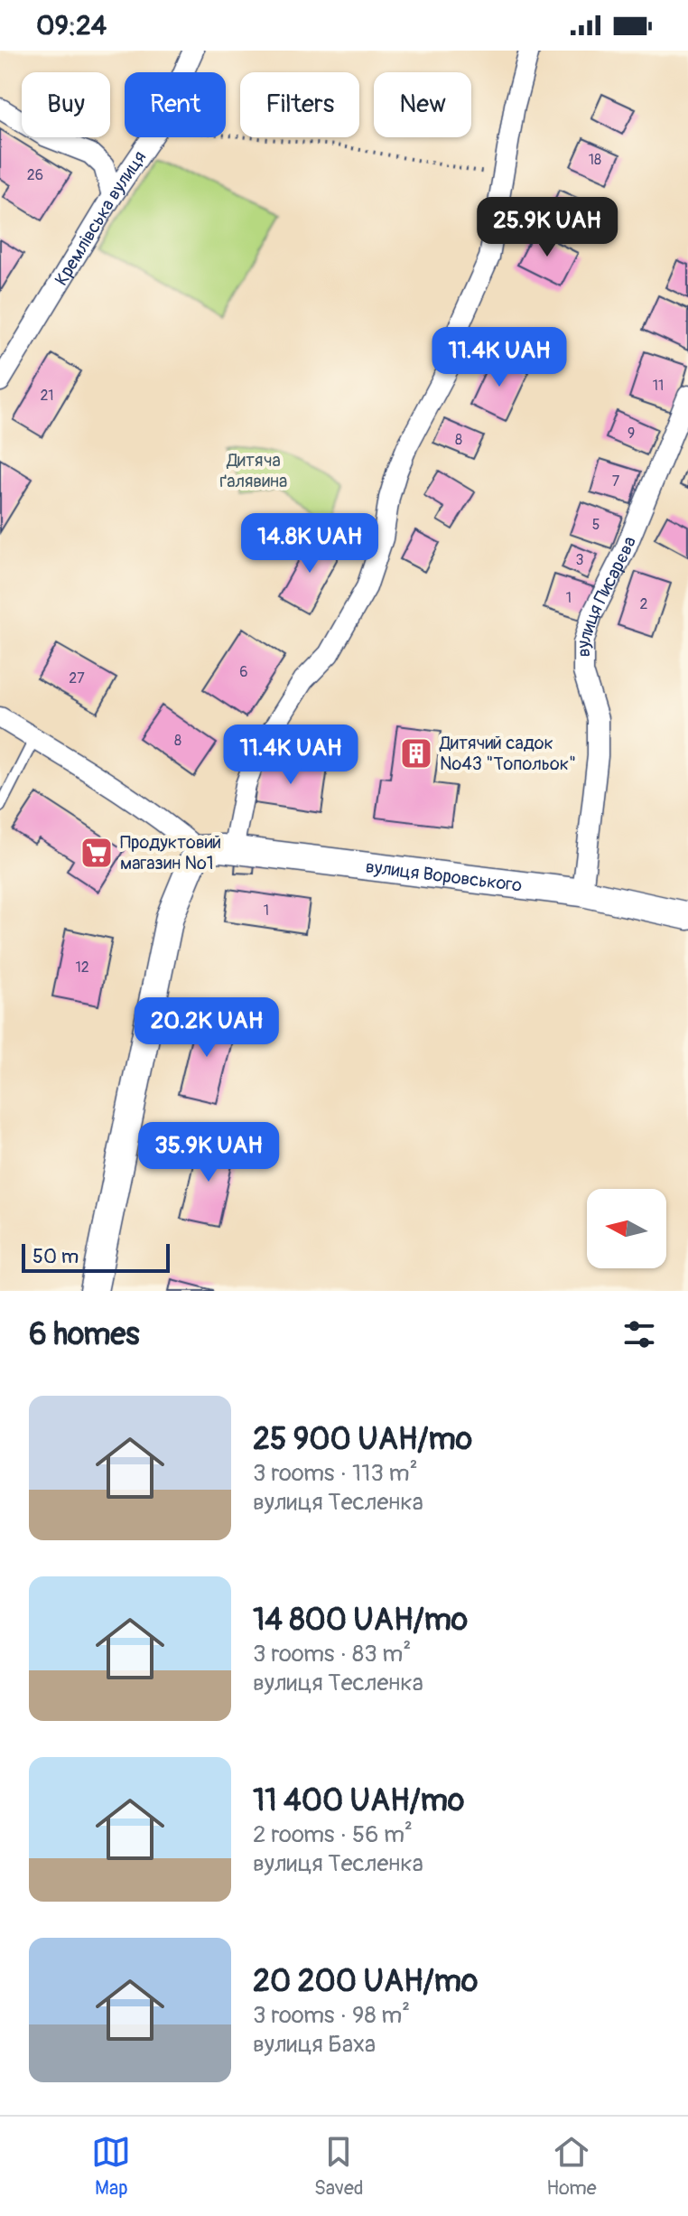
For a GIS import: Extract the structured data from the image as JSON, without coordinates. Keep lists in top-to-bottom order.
{
  "streets": {
    "street": ["Кремлівська вулиця", "вулиця Писарєва", "вулиця Воровського"]
  },
  "crossings": [
    ["вулиця Писарєва", "вулиця Воровського"]
  ],
  "parks": ["Дитяча ґалявина"],
  "places": {
    "building": ["Дитячий садок №43 \"Топольок\""],
    "supermarket": ["Продуктовий магазин №1"]
  },
  "house_numbers": [
    "18",
    "26",
    "11",
    "21",
    "9",
    "8",
    "7",
    "5",
    "3",
    "1",
    "2",
    "6",
    "27",
    "8",
    "1",
    "12"
  ],
  "scale_bar": "50 m",
  "north": "left",
  "page": {
    "status": "09:24",
    "chip": [
      "Buy",
      "Rent",
      "Filters",
      "New"
    ],
    "price": [
      "25.9K UAH",
      "11.4K UAH",
      "14.8K UAH",
      "11.4K UAH",
      "20.2K UAH",
      "35.9K UAH"
    ],
    "scale": "50 m",
    "heading": "6 homes",
    "list": [
      {
        "name": "25 900 UAH/mo",
        "note": "3 rooms · 113 m² · вулиця Тесленка"
      },
      {
        "name": "14 800 UAH/mo",
        "note": "3 rooms · 83 m² · вулиця Тесленка"
      },
      {
        "name": "11 400 UAH/mo",
        "note": "2 rooms · 56 m² · вулиця Тесленка"
      },
      {
        "name": "20 200 UAH/mo",
        "note": "3 rooms · 98 m² · вулиця Баха"
      }
    ],
    "tabs": ["Map", "Saved", "Home"]
  }
}
